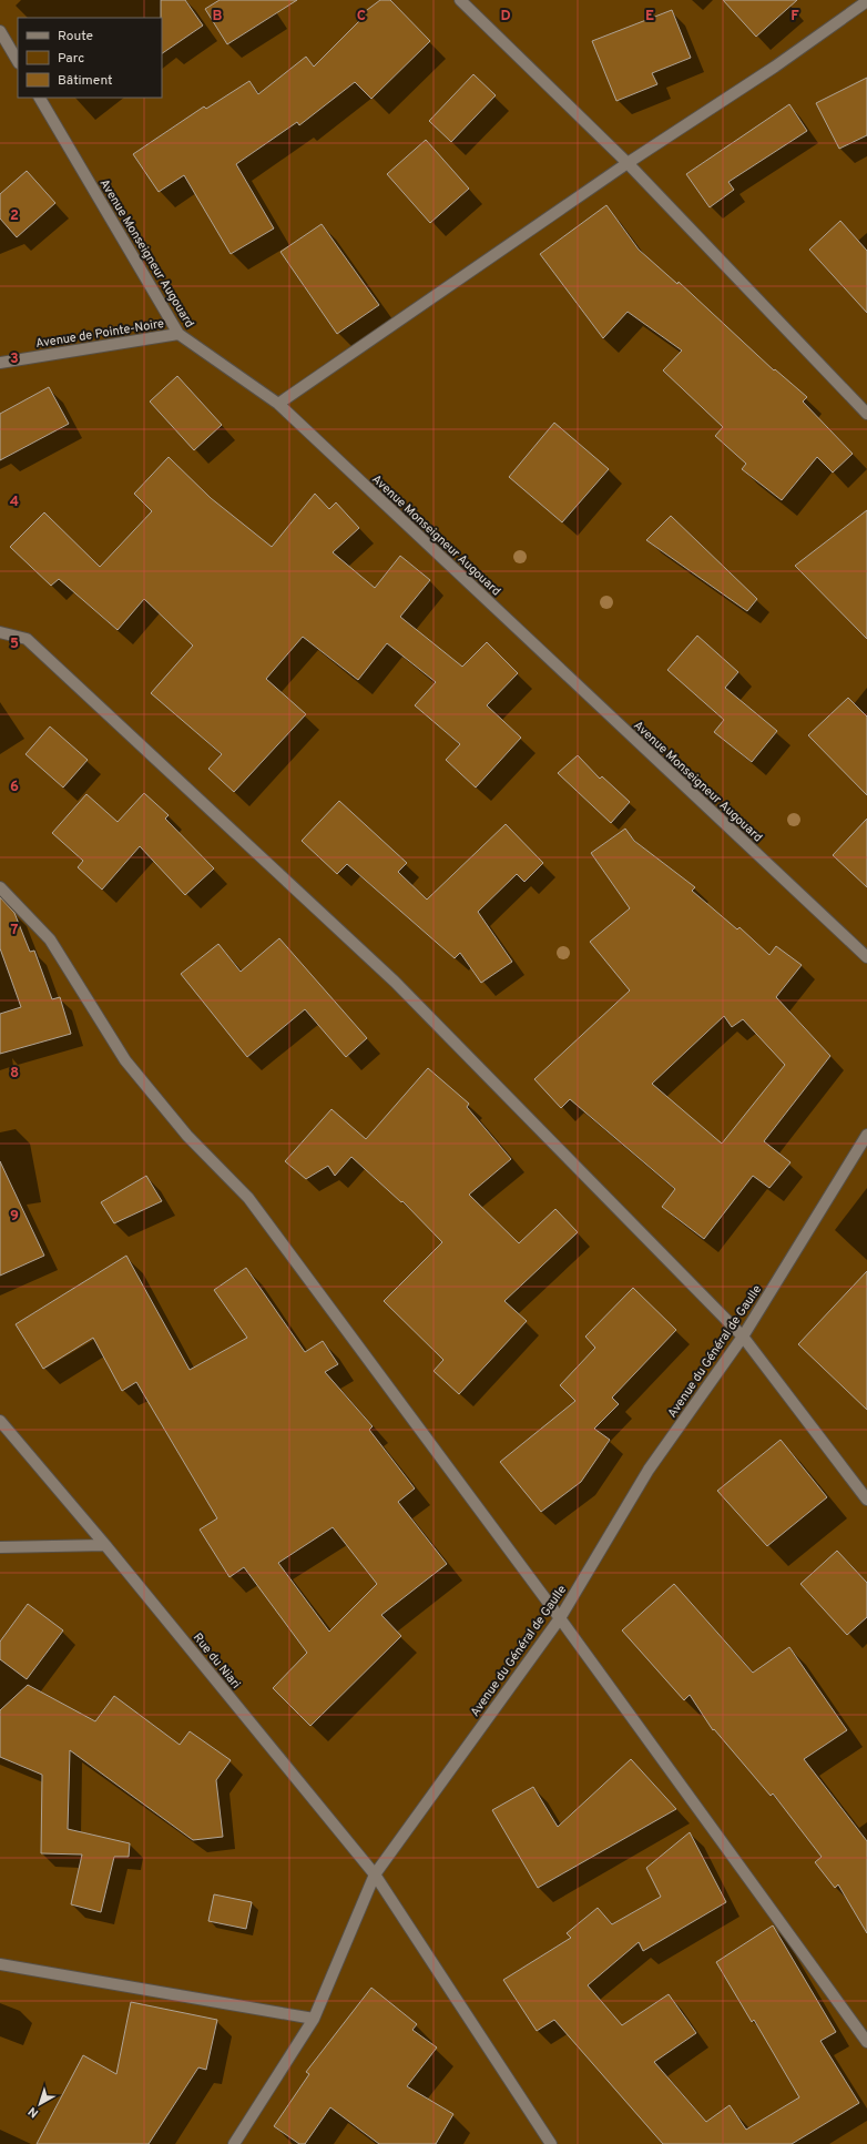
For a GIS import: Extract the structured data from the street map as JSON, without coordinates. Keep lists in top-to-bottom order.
{
  "streets": {
    "street": [
      "Avenue Monseigneur Augouard",
      "Avenue de Pointe-Noire",
      "Avenue du Général de Gaulle",
      "Rue du Niari"
    ]
  },
  "crossings": [
    ["Avenue Monseigneur Augouard", "Avenue de Pointe-Noire"],
    ["Avenue du Général de Gaulle", "Rue du Niari"]
  ],
  "legend": ["Route", "Parc", "Bâtiment"],
  "north": "bottom left",
  "grid": {
    "columns": [
      "B",
      "C",
      "D",
      "E",
      "F"
    ],
    "rows": [
      "2",
      "3",
      "4",
      "5",
      "6",
      "7",
      "8",
      "9"
    ]
  }
}
